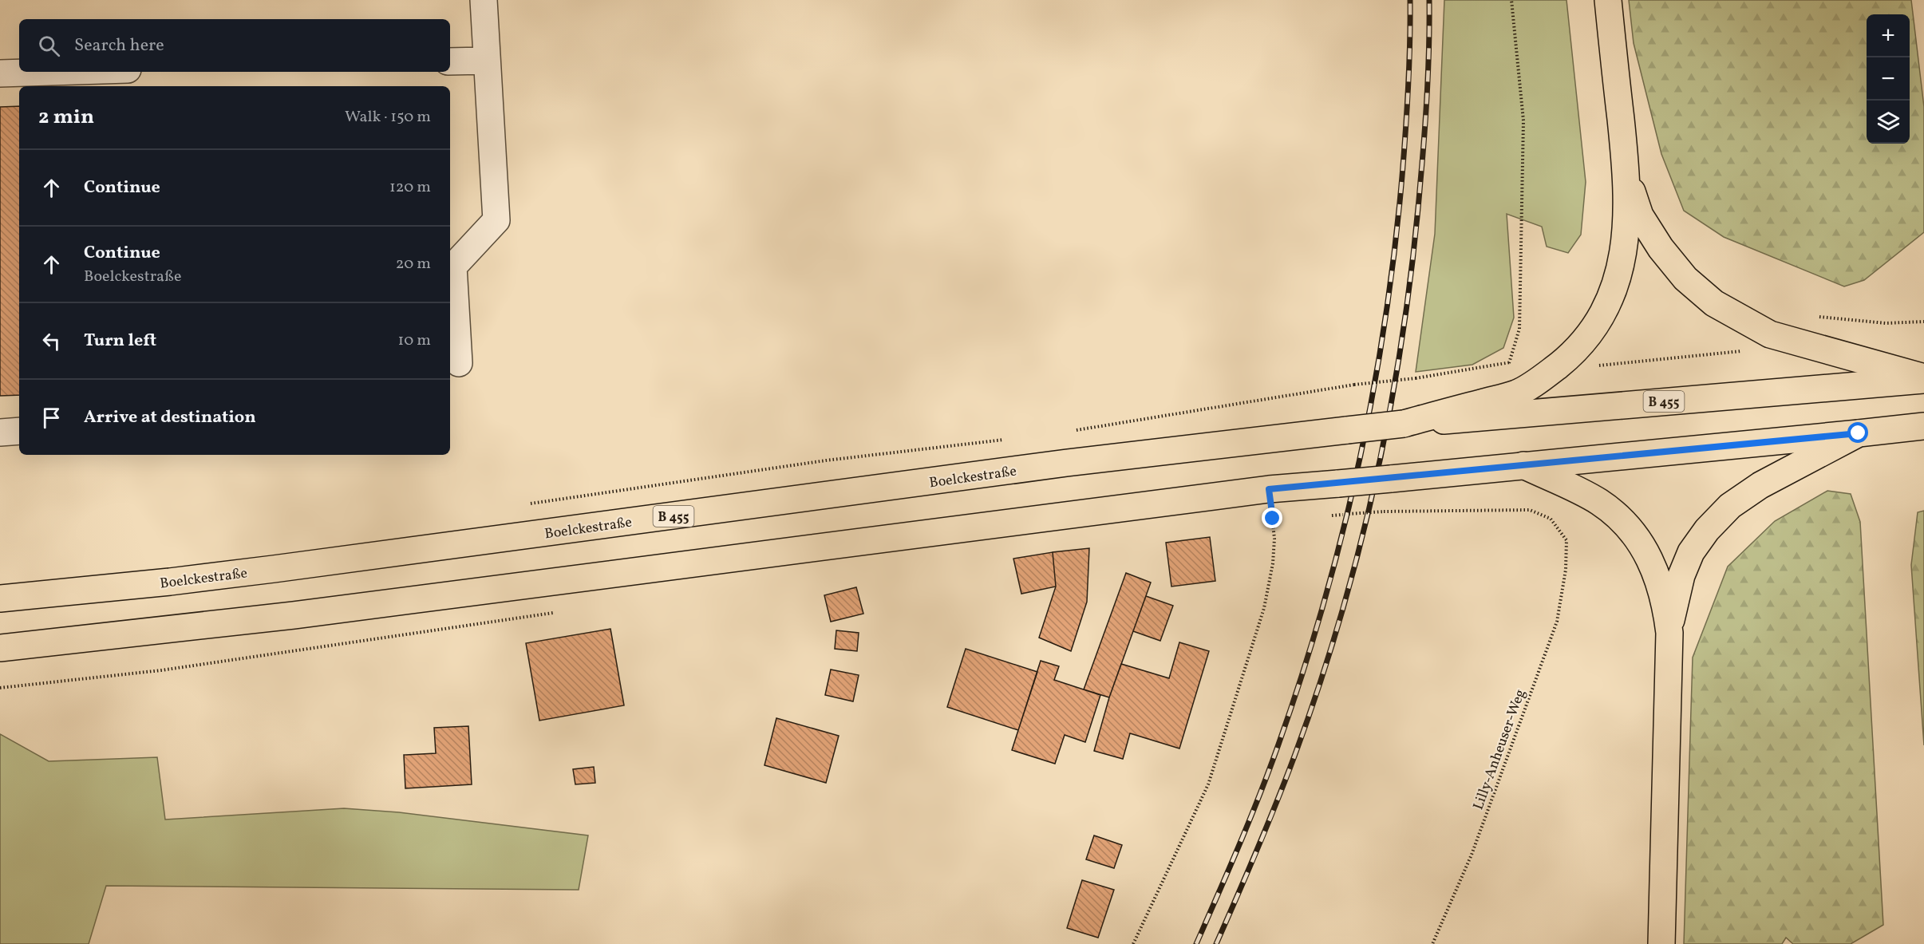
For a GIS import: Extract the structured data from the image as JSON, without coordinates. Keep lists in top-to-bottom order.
{
  "streets": {
    "main road": ["B 455", "Boelckestraße"],
    "path": ["Lilly-Anheuser-Weg"]
  },
  "crossings": [
    ["B 455", "Boelckestraße"]
  ],
  "page": {
    "map_buttons": ["+", "−"],
    "search": "Search here",
    "heading": ["2 min", "Walk · 150 m"],
    "list": [
      ["Continue", "120 m"],
      ["Continue", "Boelckestraße", "20 m"],
      ["Turn left", "10 m"],
      "Arrive at destination"
    ]
  }
}
